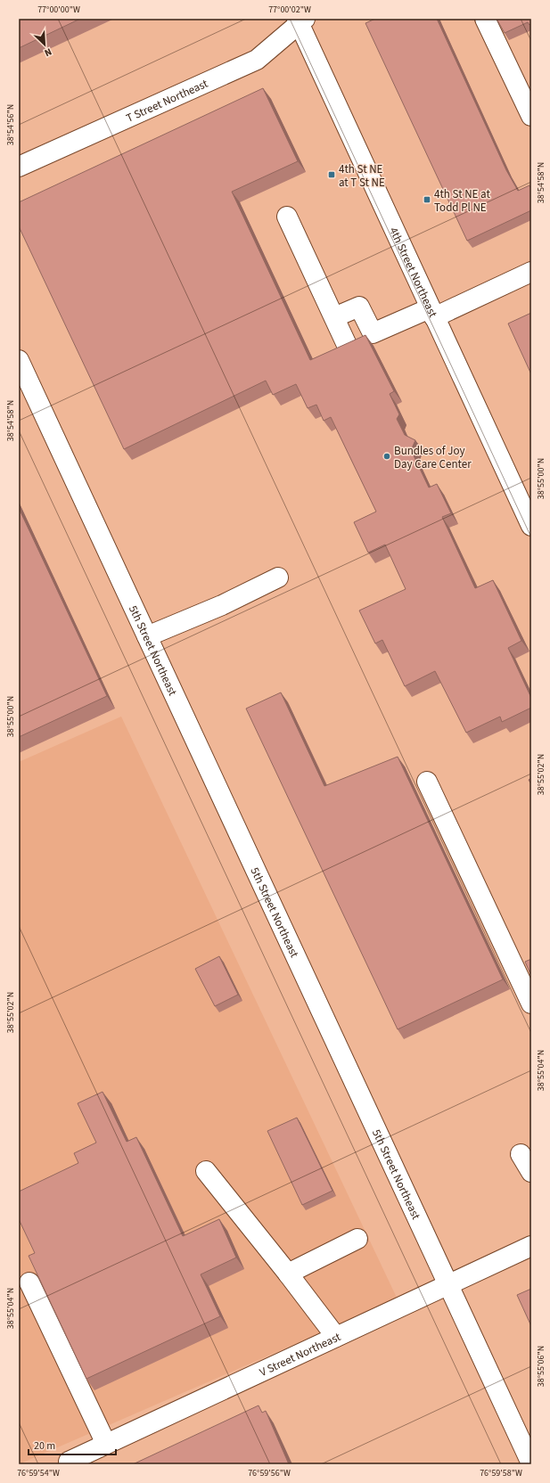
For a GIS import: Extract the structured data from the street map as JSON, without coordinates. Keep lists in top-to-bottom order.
{
  "streets": {
    "street": [
      "T Street Northeast",
      "4th Street Northeast",
      "5th Street Northeast",
      "V Street Northeast"
    ]
  },
  "crossings": [
    ["T Street Northeast", "4th Street Northeast"],
    ["5th Street Northeast", "V Street Northeast"]
  ],
  "places": {
    "transit": ["4th St NE at T St NE", "4th St NE at Todd Pl NE"],
    "other": ["Bundles of Joy Day Care Center"]
  },
  "scale_bar": "20 m",
  "north": "bottom right",
  "coordinates": [
    "77°00'00\"W",
    "77°00'02\"W",
    "38°54'56\"N",
    "38°54'58\"N",
    "38°55'00\"N",
    "38°55'02\"N",
    "38°55'04\"N",
    "38°55'06\"N",
    "76°59'54\"W",
    "76°59'56\"W",
    "76°59'58\"W"
  ]
}
